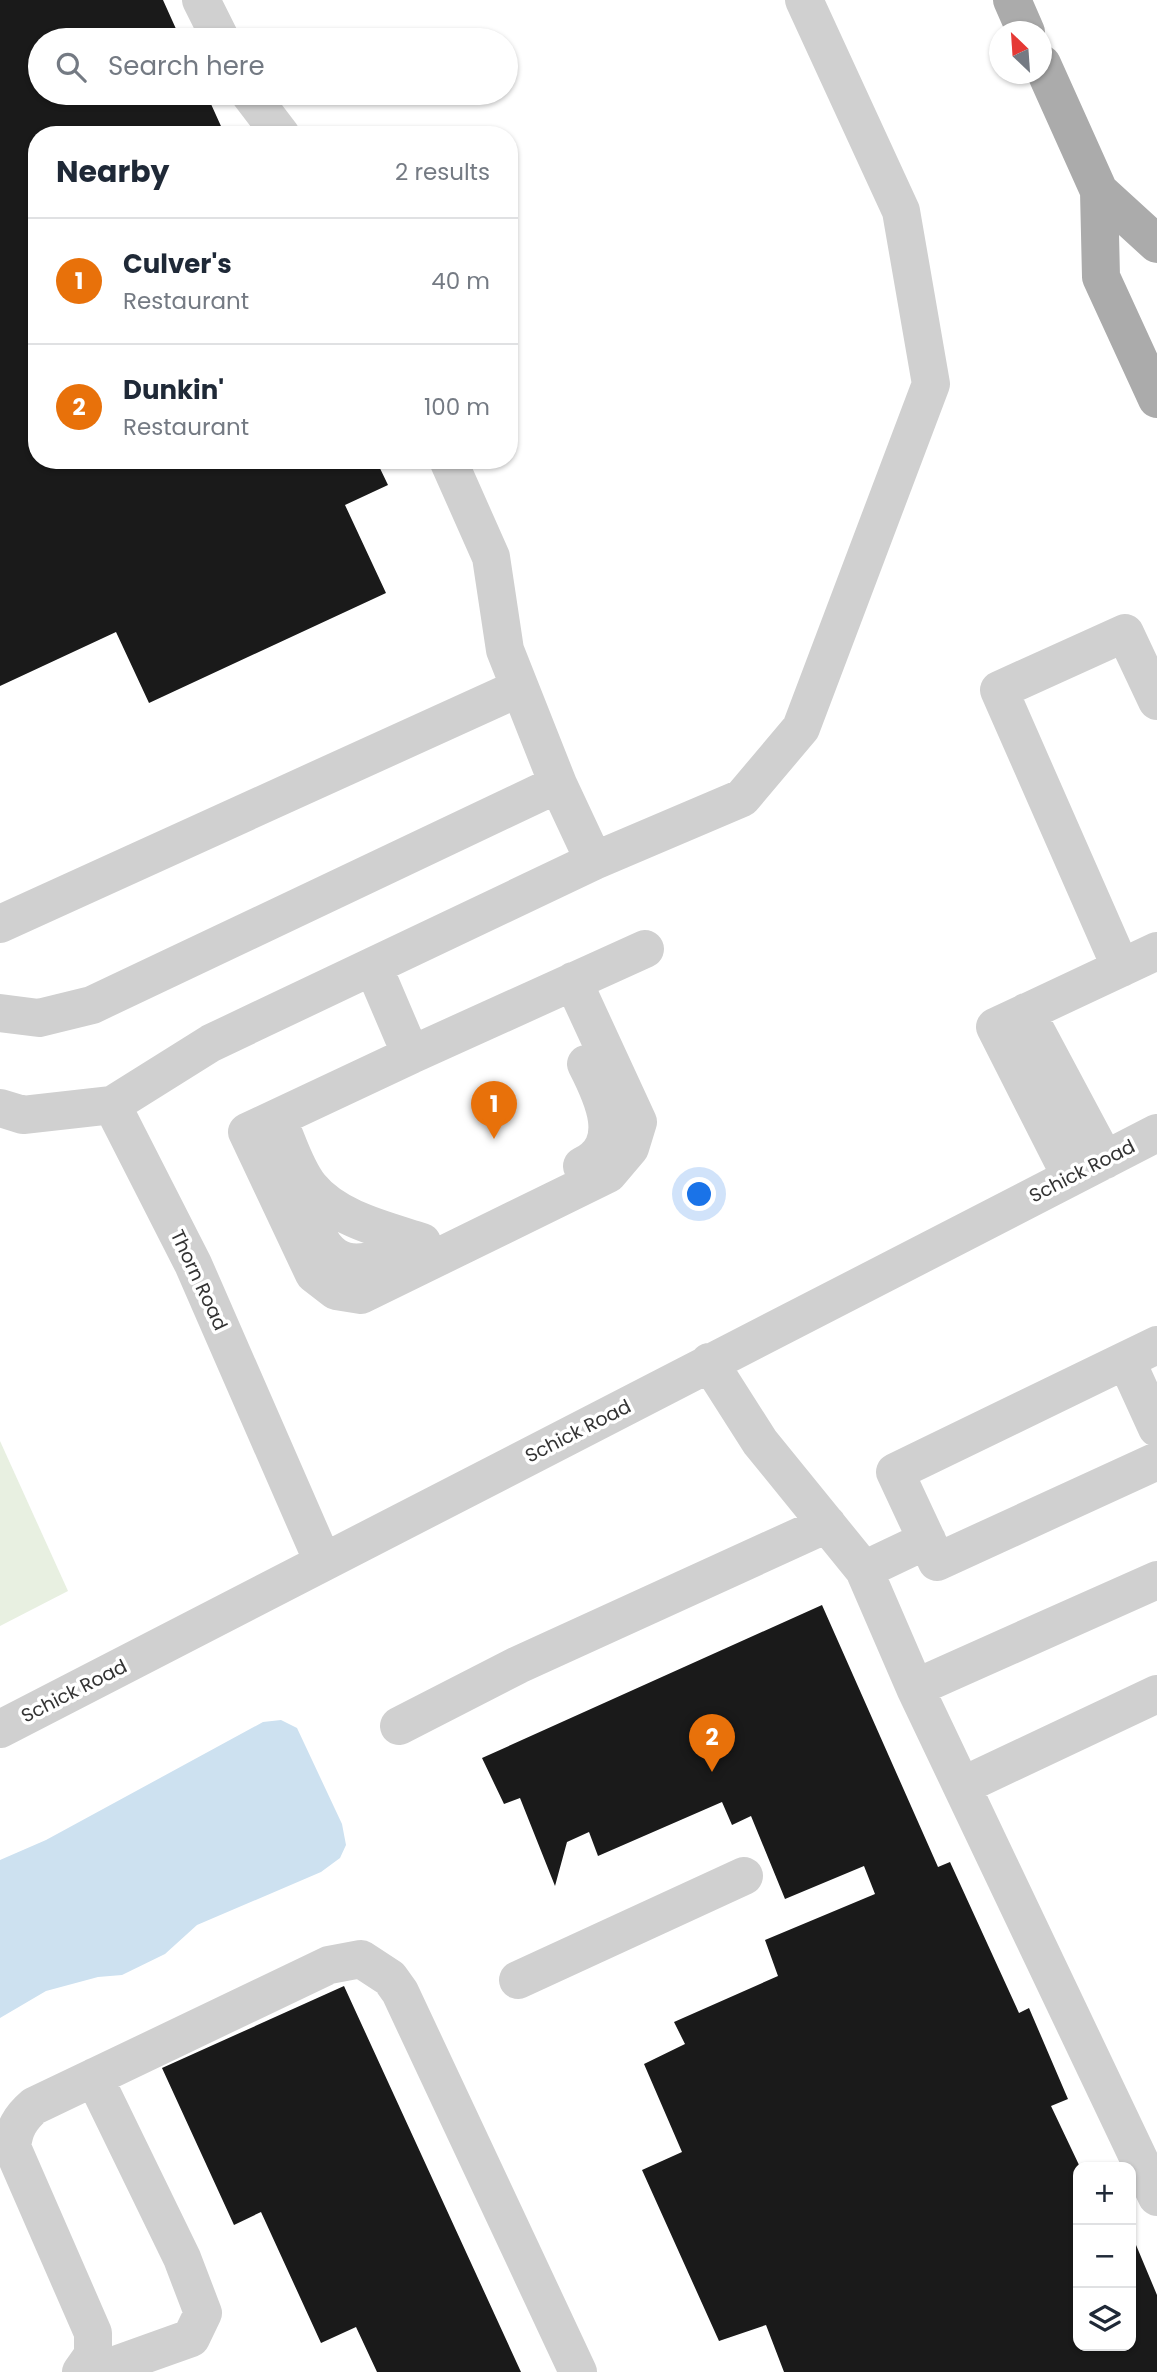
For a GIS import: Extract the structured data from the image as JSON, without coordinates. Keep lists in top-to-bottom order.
{
  "streets": {
    "street": ["Schick Road", "Thorn Road"]
  },
  "crossings": [
    ["Schick Road", "Thorn Road"]
  ],
  "north": "top left",
  "page": {
    "search": "Search here",
    "heading": ["Nearby", "2 results"],
    "list": [
      {
        "mark": "1",
        "name": "Culver's",
        "note": "Restaurant",
        "value": "40 m"
      },
      {
        "mark": "2",
        "name": "Dunkin'",
        "note": "Restaurant",
        "value": "100 m"
      }
    ],
    "pins": ["1", "2"],
    "map_buttons": ["+", "−"]
  }
}
